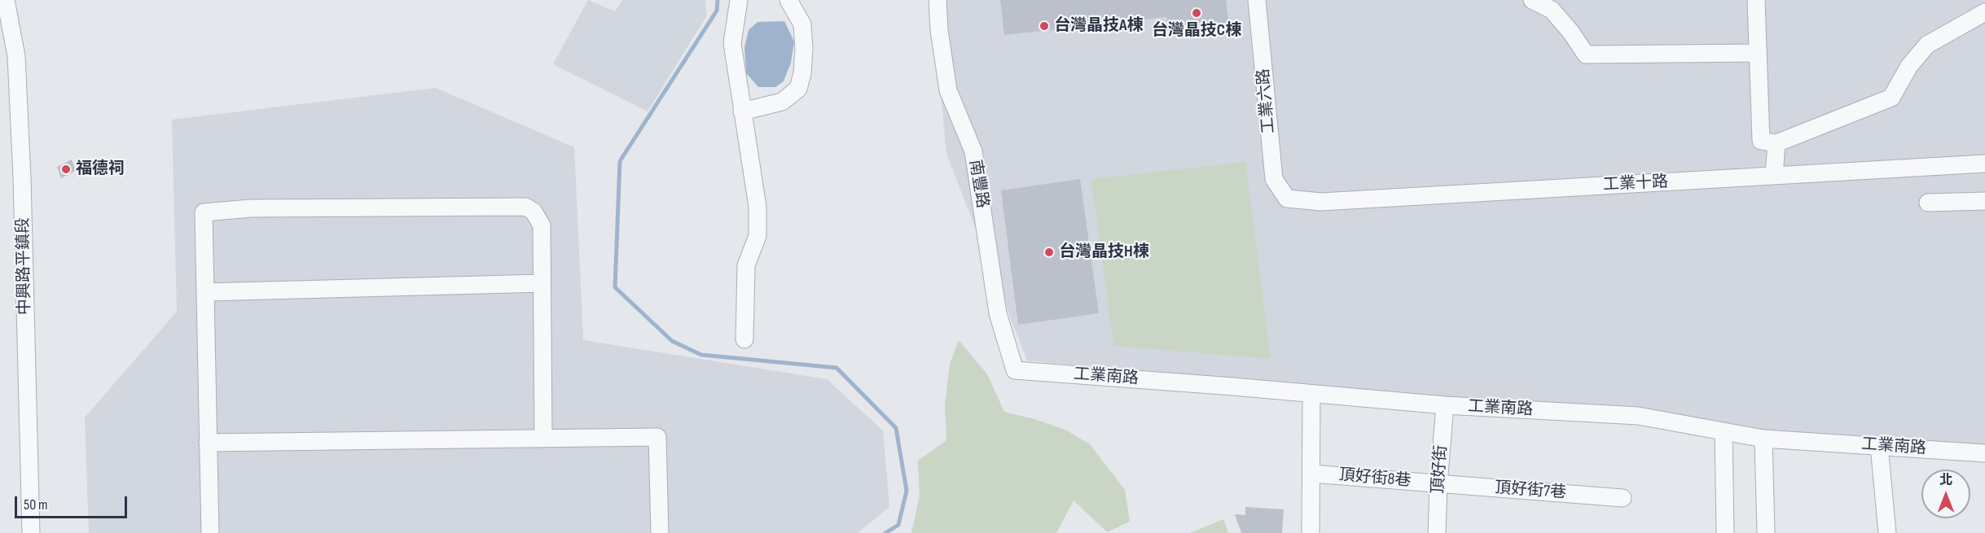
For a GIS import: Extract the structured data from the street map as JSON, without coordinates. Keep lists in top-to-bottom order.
{
  "streets": {
    "street": [
      "工業六路",
      "南豐路",
      "工業十路",
      "中興路平鎮段",
      "工業南路",
      "頂好街",
      "頂好街8巷",
      "頂好街7巷"
    ]
  },
  "crossings": [
    ["工業六路", "工業十路"],
    ["南豐路", "工業南路"],
    ["工業南路", "頂好街"],
    ["頂好街", "頂好街8巷"],
    ["頂好街", "頂好街7巷"],
    ["頂好街8巷", "頂好街7巷"]
  ],
  "places": [
    "台灣晶技C棟",
    "台灣晶技A棟",
    "福德祠",
    "台灣晶技H棟"
  ],
  "scale_bar": "50 m",
  "north": "top"
}
